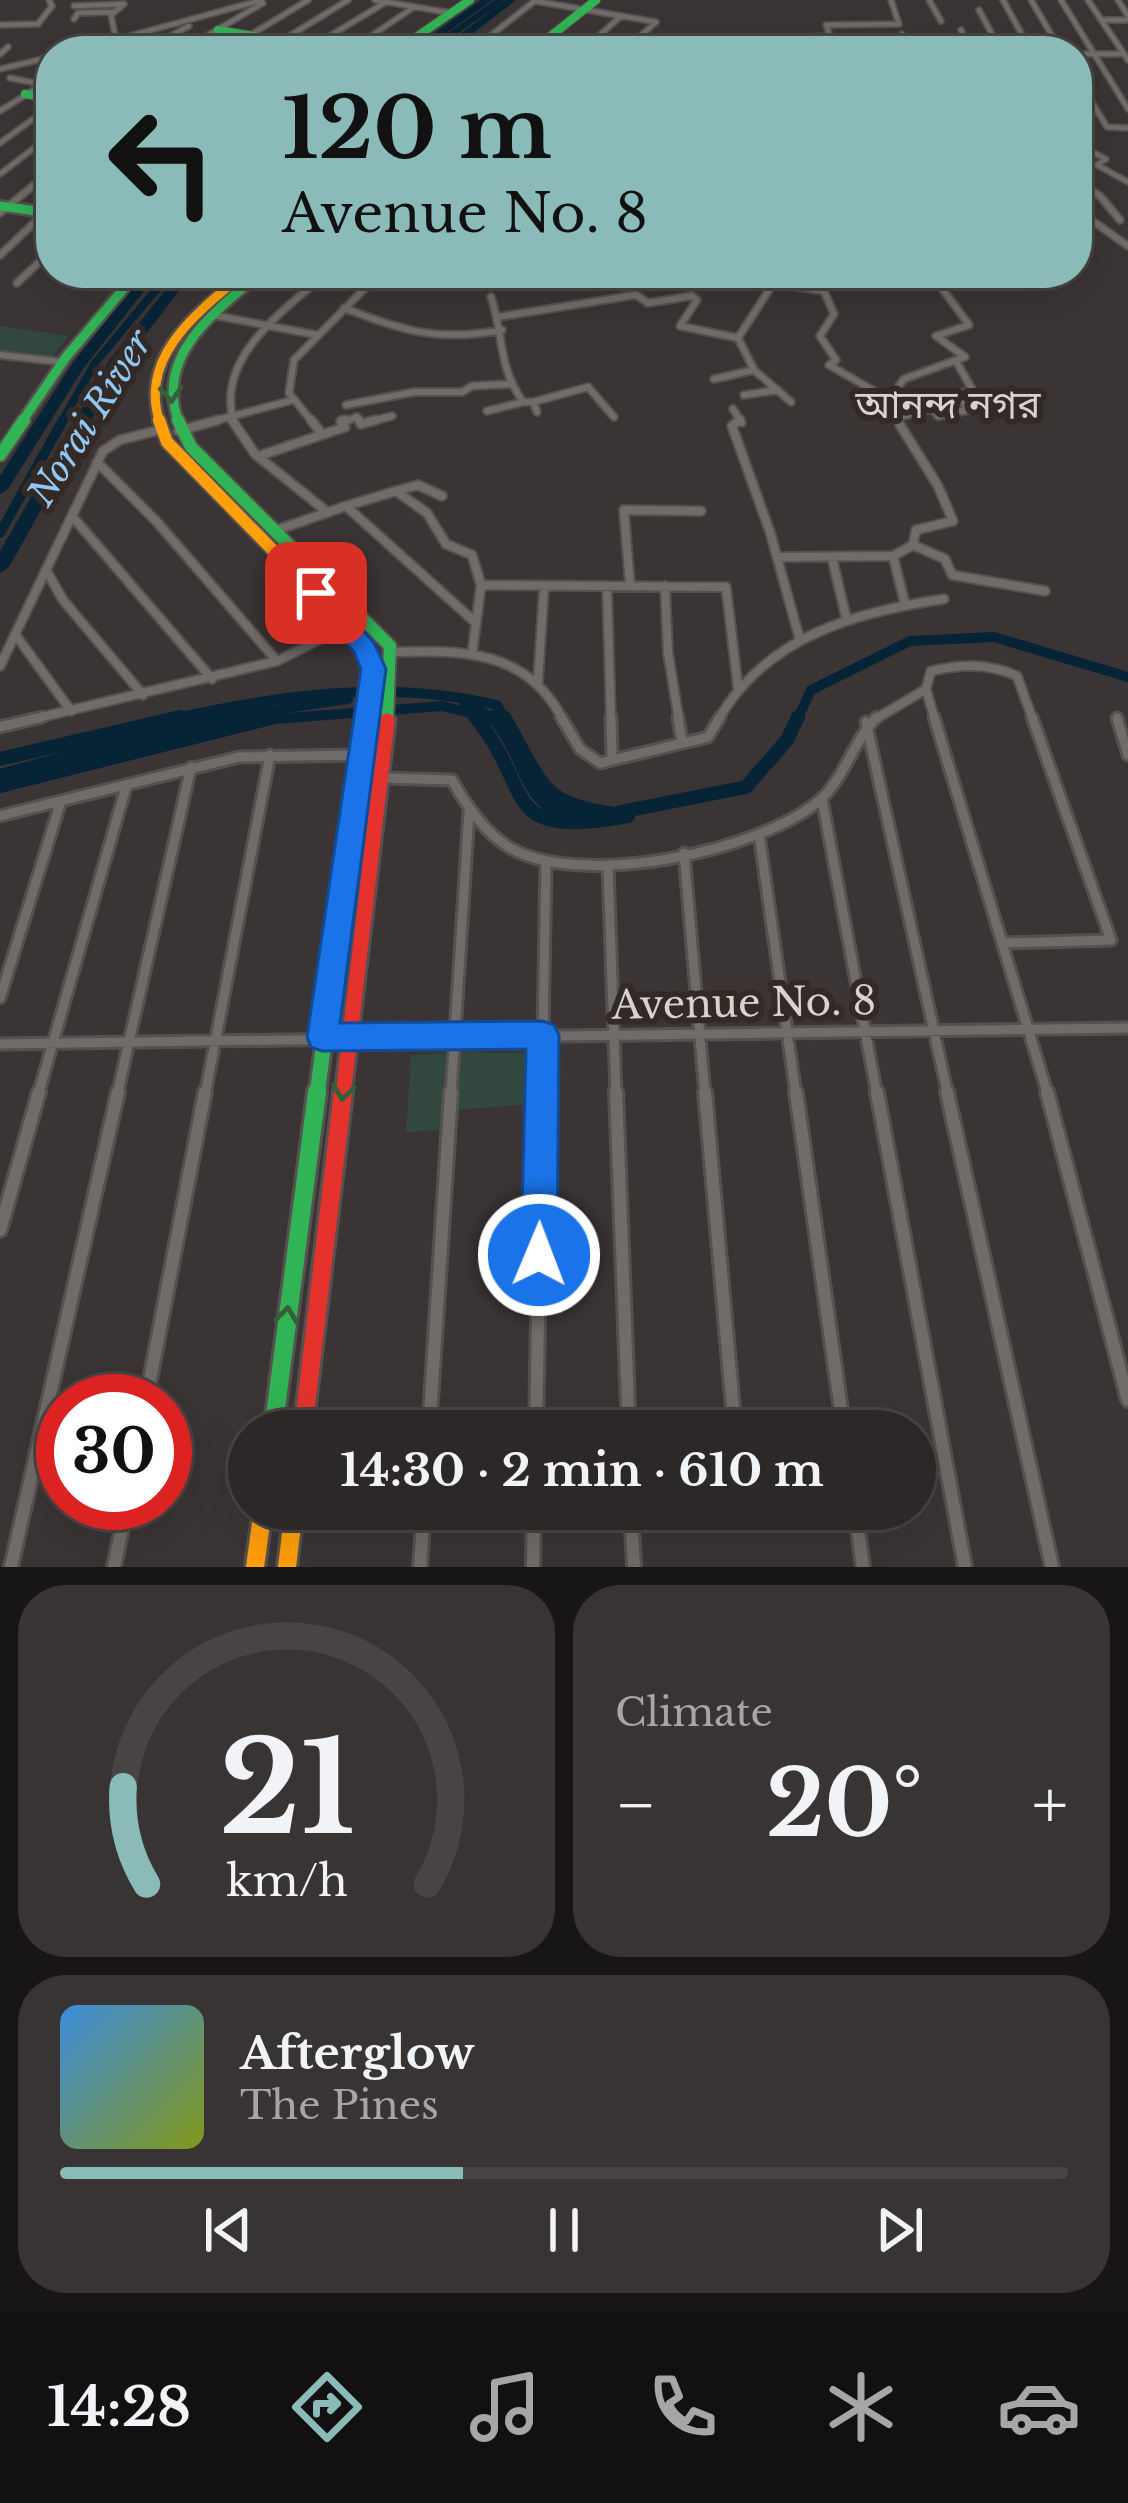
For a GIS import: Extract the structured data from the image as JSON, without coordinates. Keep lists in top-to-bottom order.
{
  "streets": {
    "street": ["Avenue No. 8"]
  },
  "districts": ["আনন্দ নগর"],
  "water": ["Norai River"],
  "page": {
    "turn": ["120 m", "Avenue No. 8"],
    "limit": "30",
    "trip": "14:30 · 2 min · 610 m",
    "tile": "Climate",
    "heat": ["−", "20°", "+"],
    "song": ["Afterglow", "The Pines"],
    "tabs": "14:28",
    "gauge": ["21", "km/h"]
  }
}
